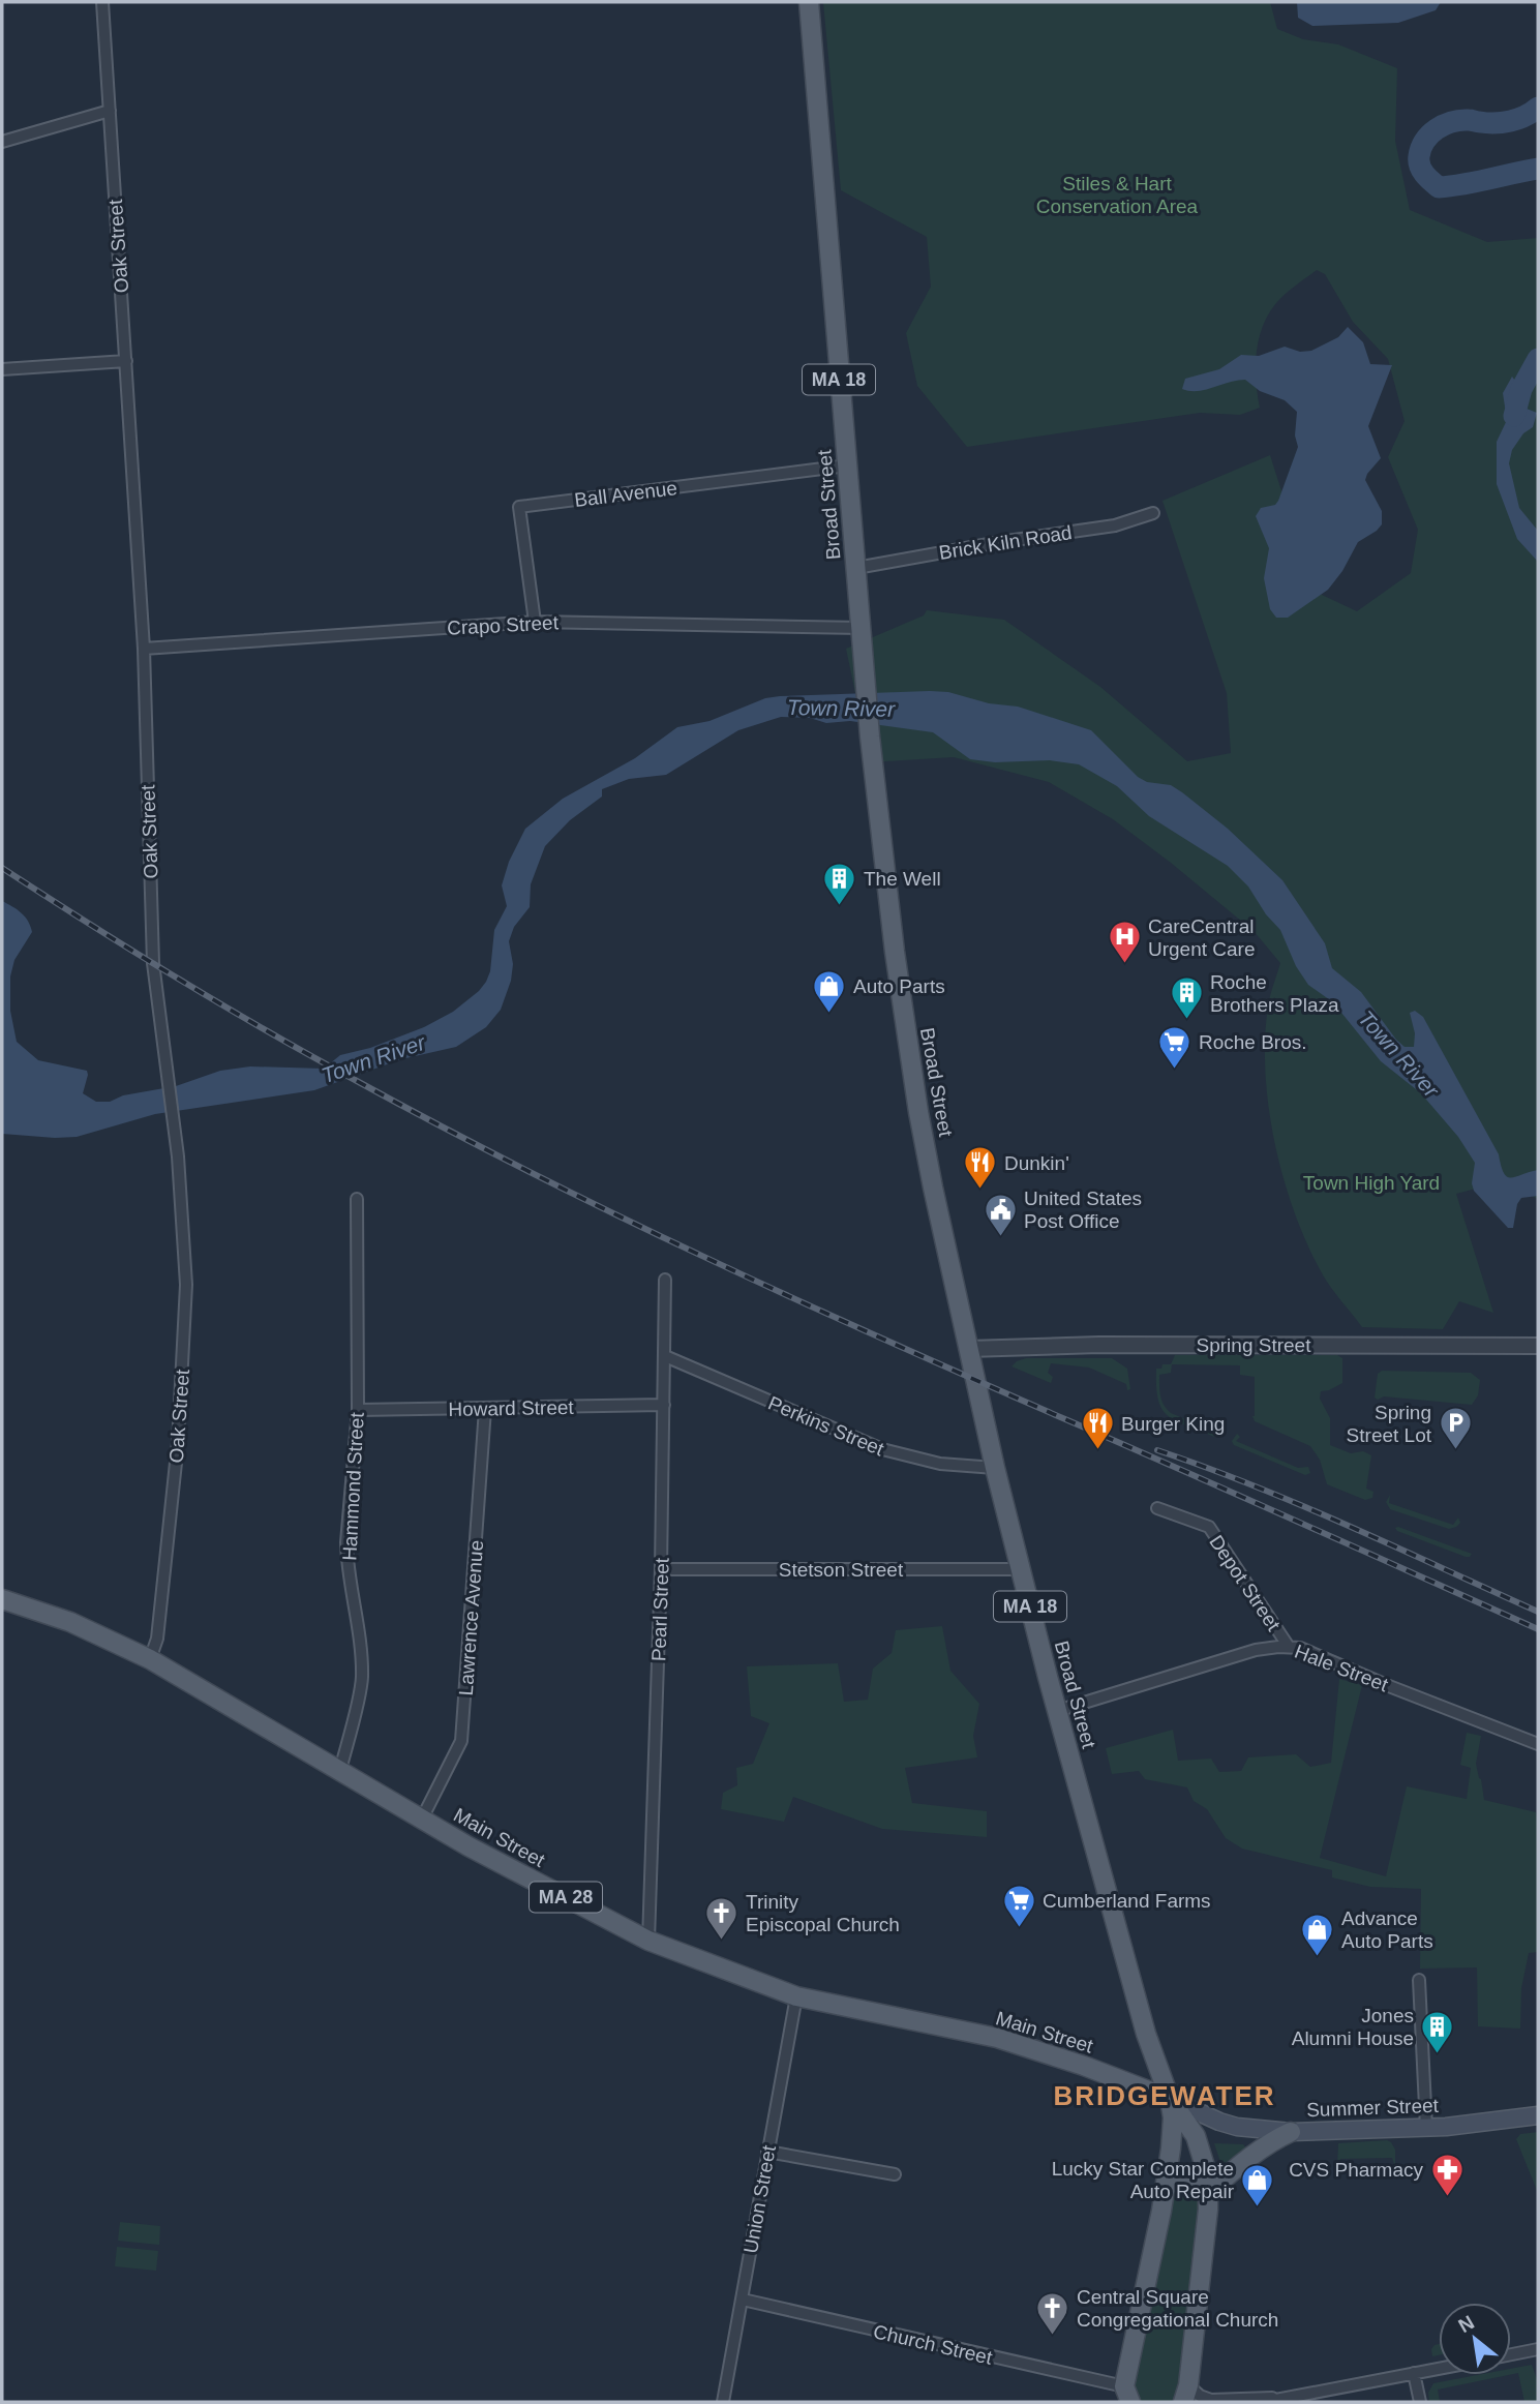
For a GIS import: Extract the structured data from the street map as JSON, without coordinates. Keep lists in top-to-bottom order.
{
  "streets": {
    "main road": [
      "MA 18",
      "Broad Street",
      "Main Street",
      "MA 28",
      "Summer Street"
    ],
    "street": [
      "Oak Street",
      "Ball Avenue",
      "Brick Kiln Road",
      "Crapo Street",
      "Spring Street",
      "Howard Street",
      "Perkins Street",
      "Hammond Street",
      "Stetson Street",
      "Depot Street",
      "Pearl Street",
      "Lawrence Avenue",
      "Hale Street",
      "Union Street",
      "Church Street"
    ]
  },
  "crossings": [
    ["Oak Street", "Crapo Street"],
    ["Oak Street", "Main Street"],
    ["MA 18", "Broad Street"],
    ["MA 18", "Main Street"],
    ["MA 18", "Summer Street"],
    ["MA 18", "Church Street"],
    ["Ball Avenue", "Broad Street"],
    ["Ball Avenue", "Crapo Street"],
    ["Broad Street", "Brick Kiln Road"],
    ["Broad Street", "Crapo Street"],
    ["Broad Street", "Spring Street"],
    ["Broad Street", "Perkins Street"],
    ["Broad Street", "Stetson Street"],
    ["Broad Street", "Hale Street"],
    ["Broad Street", "Main Street"],
    ["Broad Street", "Summer Street"],
    ["Howard Street", "Hammond Street"],
    ["Howard Street", "Pearl Street"],
    ["Howard Street", "Lawrence Avenue"],
    ["Perkins Street", "Pearl Street"],
    ["Hammond Street", "Main Street"],
    ["Stetson Street", "Pearl Street"],
    ["Depot Street", "Hale Street"],
    ["Pearl Street", "Main Street"],
    ["Lawrence Avenue", "Main Street"],
    ["Main Street", "Summer Street"],
    ["Main Street", "Union Street"],
    ["Union Street", "Church Street"]
  ],
  "districts": ["BRIDGEWATER"],
  "water": ["Town River"],
  "parks": ["Stiles & Hart Conservation Area", "Town High Yard"],
  "places": {
    "building": ["The Well", "Roche Brothers Plaza", "Jones Alumni House"],
    "hospital": ["CareCentral Urgent Care"],
    "shop": ["Auto Parts", "Advance Auto Parts", "Lucky Star Complete Auto Repair"],
    "supermarket": ["Roche Bros.", "Cumberland Farms"],
    "restaurant": ["Dunkin'", "Burger King"],
    "public building": ["United States Post Office"],
    "parking": ["Spring Street Lot"],
    "church": ["Trinity Episcopal Church", "Central Square Congregational Church"],
    "pharmacy": ["CVS Pharmacy"]
  },
  "north": "top left"
}
